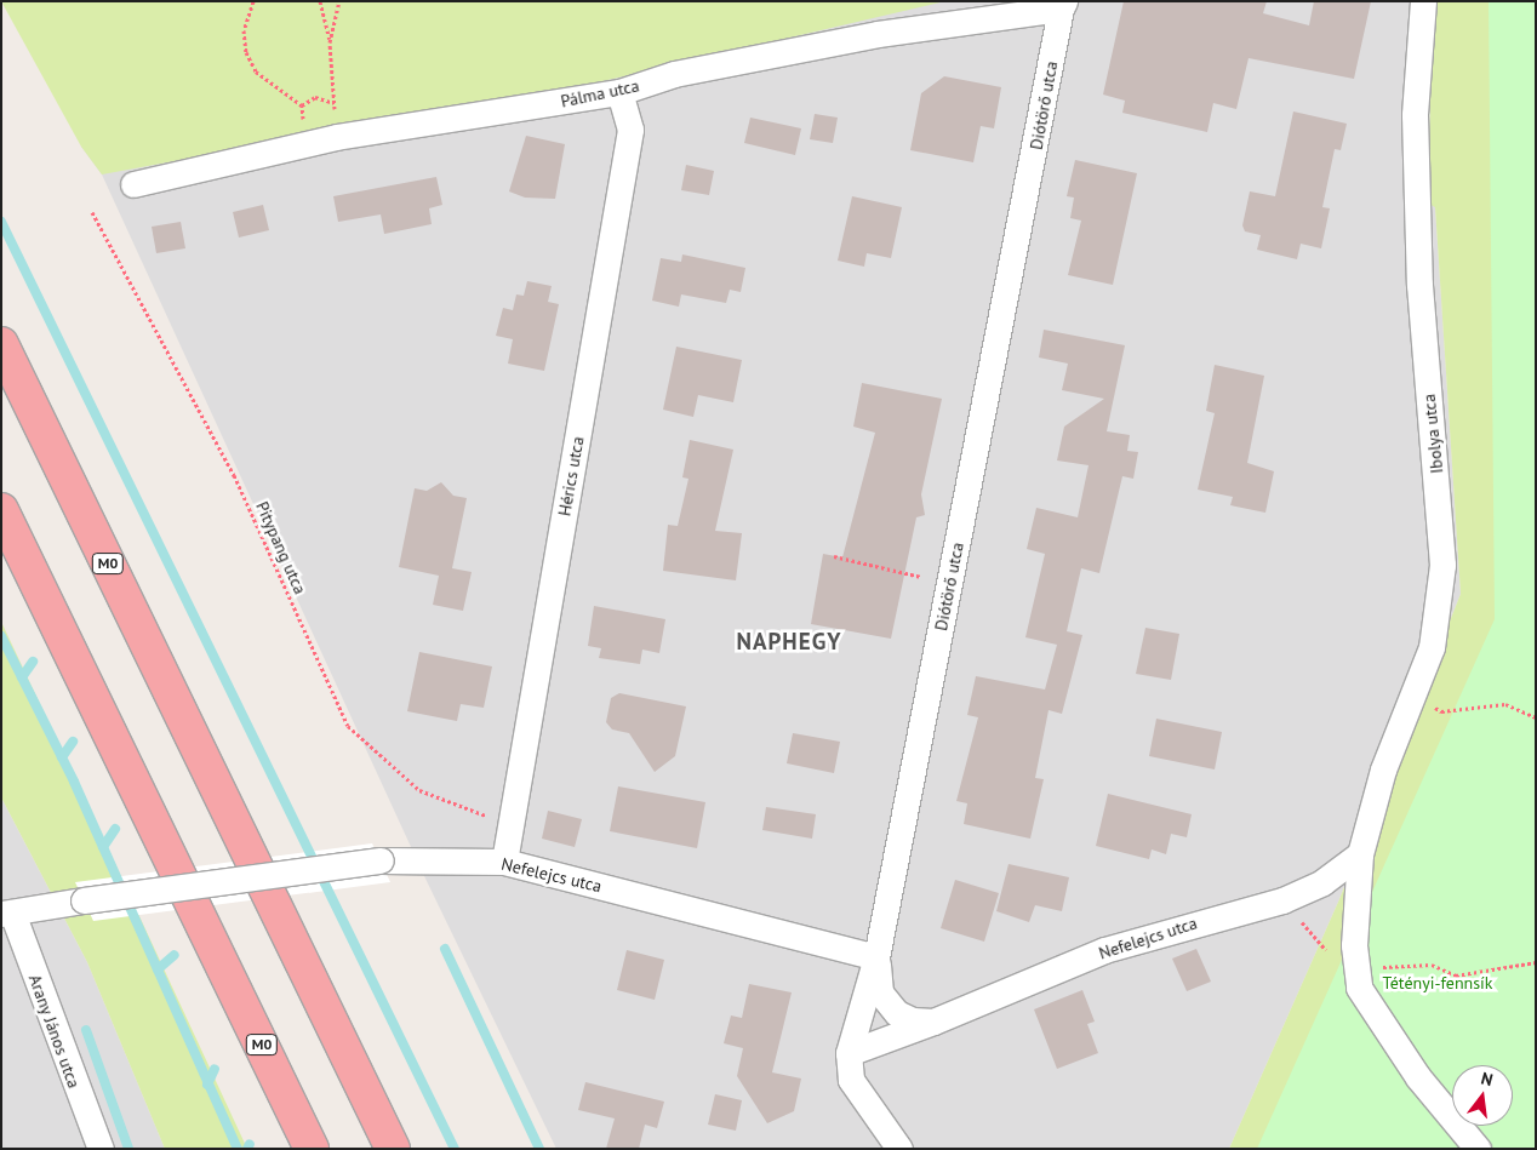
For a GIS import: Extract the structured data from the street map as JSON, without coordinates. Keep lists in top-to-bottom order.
{
  "streets": {
    "highway": ["M0"],
    "street": [
      "Pálma utca",
      "Diótörő utca",
      "Ibolya utca",
      "Hérics utca",
      "Nefelejcs utca",
      "Arany János utca"
    ],
    "path": ["Pitypang utca"]
  },
  "crossings": [
    ["Pálma utca", "Diótörő utca"],
    ["Pálma utca", "Hérics utca"],
    ["Diótörő utca", "Nefelejcs utca"],
    ["Ibolya utca", "Nefelejcs utca"],
    ["Hérics utca", "Pitypang utca"],
    ["Hérics utca", "Nefelejcs utca"],
    ["Nefelejcs utca", "Arany János utca"]
  ],
  "districts": ["NAPHEGY"],
  "parks": ["Tétényi-fennsík"],
  "north": "top"
}
